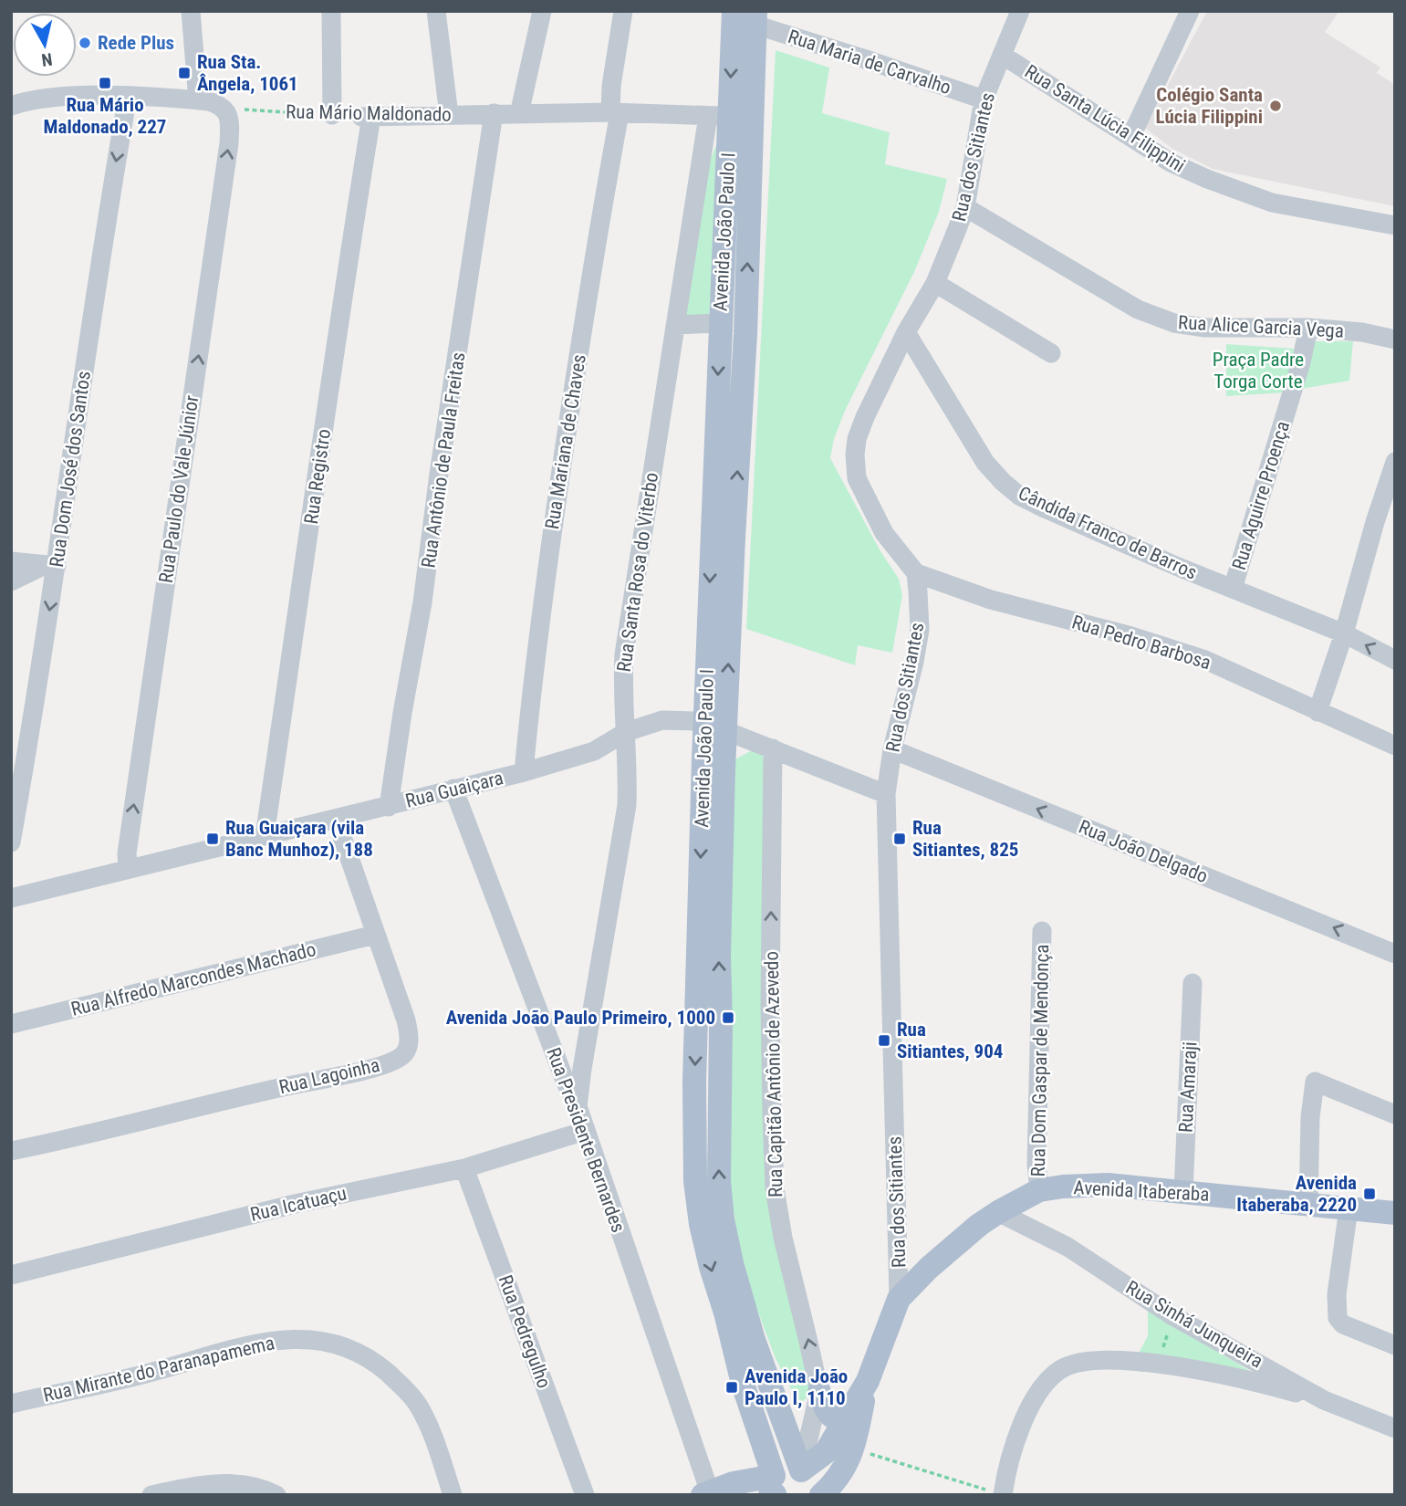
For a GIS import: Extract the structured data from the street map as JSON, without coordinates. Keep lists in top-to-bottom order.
{
  "streets": {
    "main road": ["Avenida João Paulo I", "Avenida Itaberaba"],
    "street": [
      "Rua Maria de Carvalho",
      "Rua Mário Maldonado",
      "Rua Santa Lúcia Filippini",
      "Rua dos Sitiantes",
      "Rua Alice Garcia Vega",
      "Rua Mariana de Chaves",
      "Rua Antônio de Paula Freitas",
      "Rua Dom José dos Santos",
      "Rua Registro",
      "Rua Paulo do Vale Júnior",
      "Rua Aguirre Proença",
      "Cândida Franco de Barros",
      "Rua Santa Rosa do Viterbo",
      "Rua Pedro Barbosa",
      "Rua Guaiçara",
      "Rua João Delgado",
      "Rua Alfredo Marcondes Machado",
      "Rua Dom Gaspar de Mendonça",
      "Rua Capitão Antônio de Azevedo",
      "Rua Lagoinha",
      "Rua Amaraji",
      "Rua Presidente Bernardes",
      "Rua Icatuaçu",
      "Rua Sinhá Junqueira",
      "Rua Pedregulho",
      "Rua Mirante do Paranapamema"
    ]
  },
  "crossings": [
    ["Rua Maria de Carvalho", "Rua dos Sitiantes"],
    ["Rua Maria de Carvalho", "Avenida João Paulo I"],
    ["Rua Mário Maldonado", "Avenida João Paulo I"],
    ["Rua Mário Maldonado", "Rua Mariana de Chaves"],
    ["Rua Mário Maldonado", "Rua Antônio de Paula Freitas"],
    ["Rua Mário Maldonado", "Rua Registro"],
    ["Rua Mário Maldonado", "Rua Paulo do Vale Júnior"],
    ["Rua Mário Maldonado", "Rua Santa Rosa do Viterbo"],
    ["Rua Santa Lúcia Filippini", "Rua dos Sitiantes"],
    ["Rua dos Sitiantes", "Rua Alice Garcia Vega"],
    ["Rua dos Sitiantes", "Cândida Franco de Barros"],
    ["Rua dos Sitiantes", "Rua Pedro Barbosa"],
    ["Rua dos Sitiantes", "Rua Guaiçara"],
    ["Rua dos Sitiantes", "Rua João Delgado"],
    ["Rua dos Sitiantes", "Avenida Itaberaba"],
    ["Avenida João Paulo I", "Rua Santa Rosa do Viterbo"],
    ["Avenida João Paulo I", "Rua Guaiçara"],
    ["Avenida João Paulo I", "Rua Capitão Antônio de Azevedo"],
    ["Avenida João Paulo I", "Avenida Itaberaba"],
    ["Rua Alice Garcia Vega", "Rua Aguirre Proença"],
    ["Rua Mariana de Chaves", "Rua Guaiçara"],
    ["Rua Antônio de Paula Freitas", "Rua Guaiçara"],
    ["Rua Registro", "Rua Guaiçara"],
    ["Rua Paulo do Vale Júnior", "Rua Guaiçara"],
    ["Rua Aguirre Proença", "Cândida Franco de Barros"],
    ["Rua Santa Rosa do Viterbo", "Rua Guaiçara"],
    ["Rua Santa Rosa do Viterbo", "Rua Presidente Bernardes"],
    ["Rua Guaiçara", "Rua Capitão Antônio de Azevedo"],
    ["Rua Guaiçara", "Rua Lagoinha"],
    ["Rua Guaiçara", "Rua Presidente Bernardes"],
    ["Rua Alfredo Marcondes Machado", "Rua Lagoinha"],
    ["Rua Dom Gaspar de Mendonça", "Avenida Itaberaba"],
    ["Rua Capitão Antônio de Azevedo", "Avenida Itaberaba"],
    ["Rua Amaraji", "Avenida Itaberaba"],
    ["Rua Presidente Bernardes", "Rua Icatuaçu"],
    ["Avenida Itaberaba", "Rua Sinhá Junqueira"],
    ["Rua Icatuaçu", "Rua Pedregulho"]
  ],
  "one_way": [
    "Rua Dom José dos Santos",
    "Rua Paulo do Vale Júnior",
    "Rua João Delgado",
    "Rua Capitão Antônio de Azevedo"
  ],
  "parks": ["Praça Padre Torga Corte"],
  "places": {
    "other": ["Rede Plus", "Colégio Santa Lúcia Filippini"],
    "transit": [
      "Rua Sta. Ângela, 1061",
      "Rua Mário Maldonado, 227",
      "Rua Guaiçara (vila Banc Munhoz), 188",
      "Rua Sitiantes, 825",
      "Avenida João Paulo Primeiro, 1000",
      "Rua Sitiantes, 904",
      "Avenida Itaberaba, 2220",
      "Avenida João Paulo I, 1110"
    ]
  },
  "north": "bottom"
}
